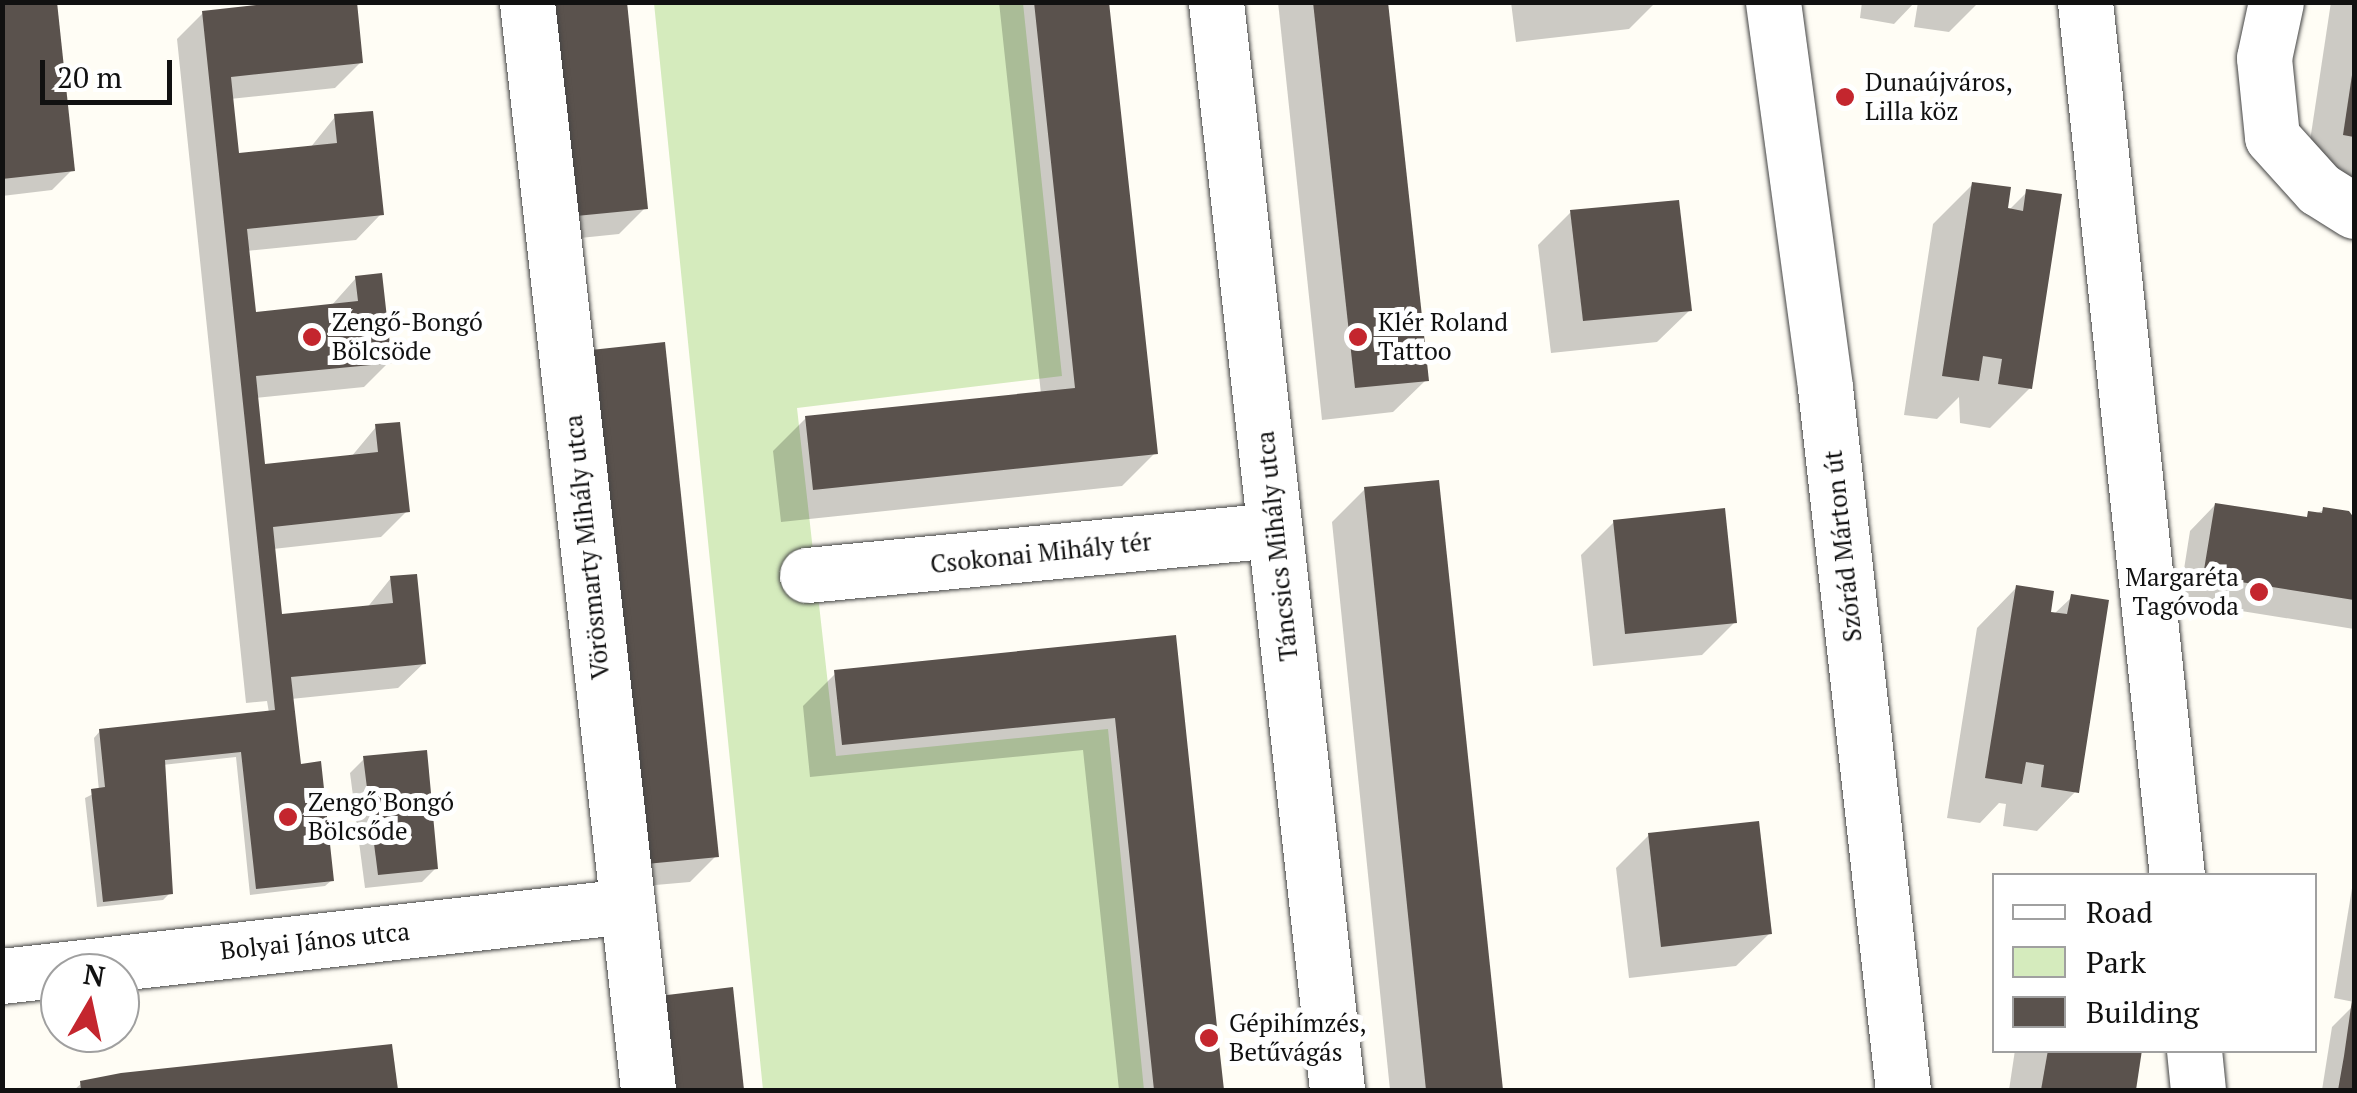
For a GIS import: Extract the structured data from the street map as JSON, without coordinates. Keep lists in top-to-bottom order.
{
  "streets": {
    "street": [
      "Táncsics Mihály utca",
      "Szórád Márton út",
      "Vörösmarty Mihály utca",
      "Csokonai Mihály tér",
      "Bolyai János utca"
    ]
  },
  "crossings": [
    ["Táncsics Mihály utca", "Csokonai Mihály tér"],
    ["Vörösmarty Mihály utca", "Bolyai János utca"]
  ],
  "places": [
    "Dunaújváros, Lilla köz",
    "Zengő-Bongó Bölcsöde",
    "Klér Roland Tattoo",
    "Margaréta Tagóvoda",
    "Zengő Bongó Bölcsőde",
    "Gépihímzés, Betűvágás"
  ],
  "legend": ["Road", "Park", "Building"],
  "scale_bar": "20 m",
  "north": "top"
}
